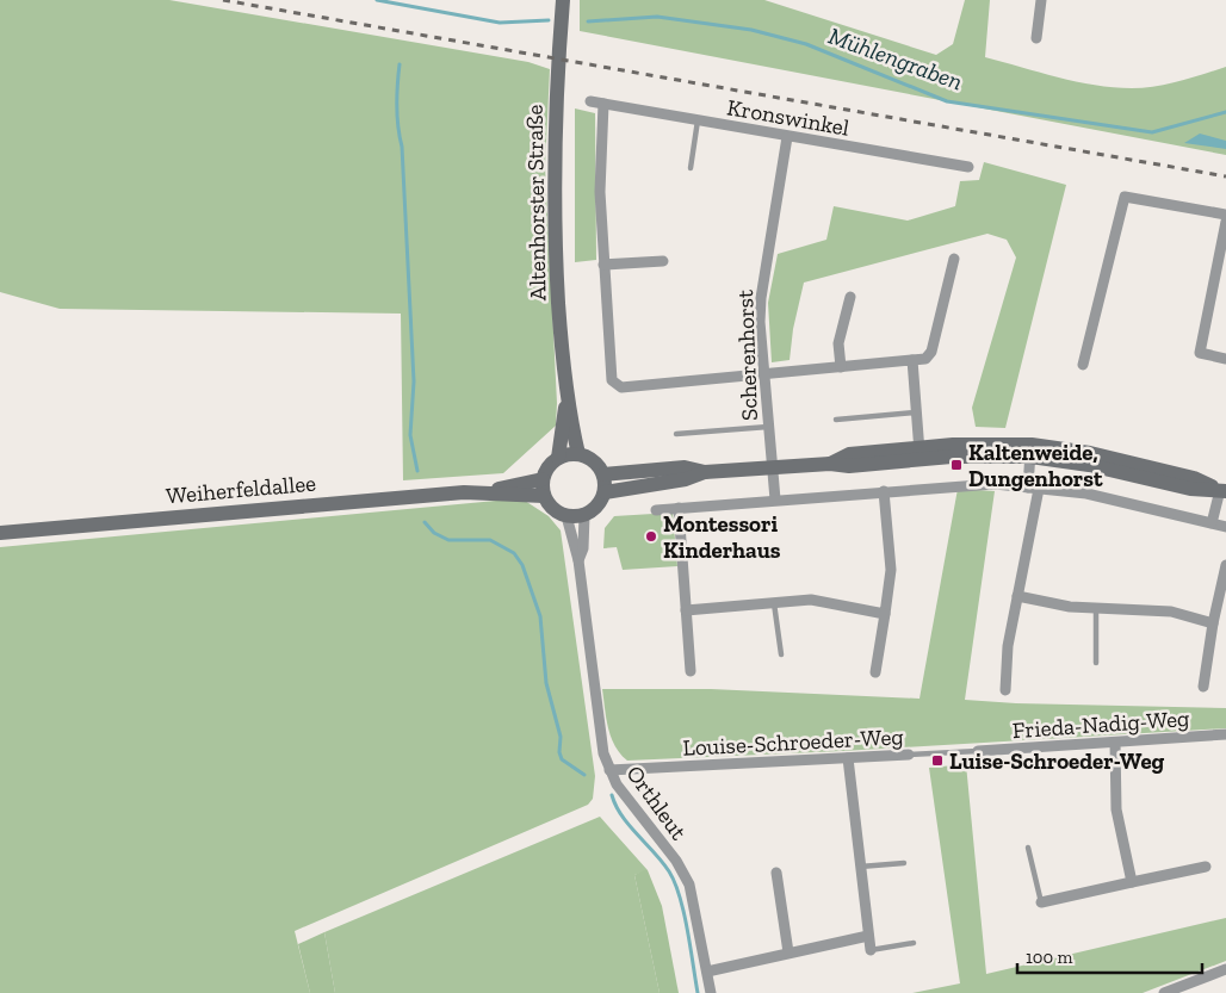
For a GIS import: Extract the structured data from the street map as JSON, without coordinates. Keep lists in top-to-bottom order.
{
  "streets": {
    "main road": ["Altenhorster Straße", "Weiherfeldallee"],
    "street": [
      "Kronswinkel",
      "Scherenhorst",
      "Frieda-Nadig-Weg",
      "Louise-Schroeder-Weg",
      "Orthleut"
    ]
  },
  "crossings": [
    ["Kronswinkel", "Scherenhorst"],
    ["Altenhorster Straße", "Weiherfeldallee"],
    ["Altenhorster Straße", "Orthleut"],
    ["Weiherfeldallee", "Orthleut"],
    ["Frieda-Nadig-Weg", "Louise-Schroeder-Weg"],
    ["Louise-Schroeder-Weg", "Orthleut"]
  ],
  "water": ["Mühlengraben"],
  "places": {
    "transit": ["Kaltenweide, Dungenhorst", "Luise-Schroeder-Weg"],
    "other": ["Montessori Kinderhaus"]
  },
  "scale_bar": "100 m"
}
